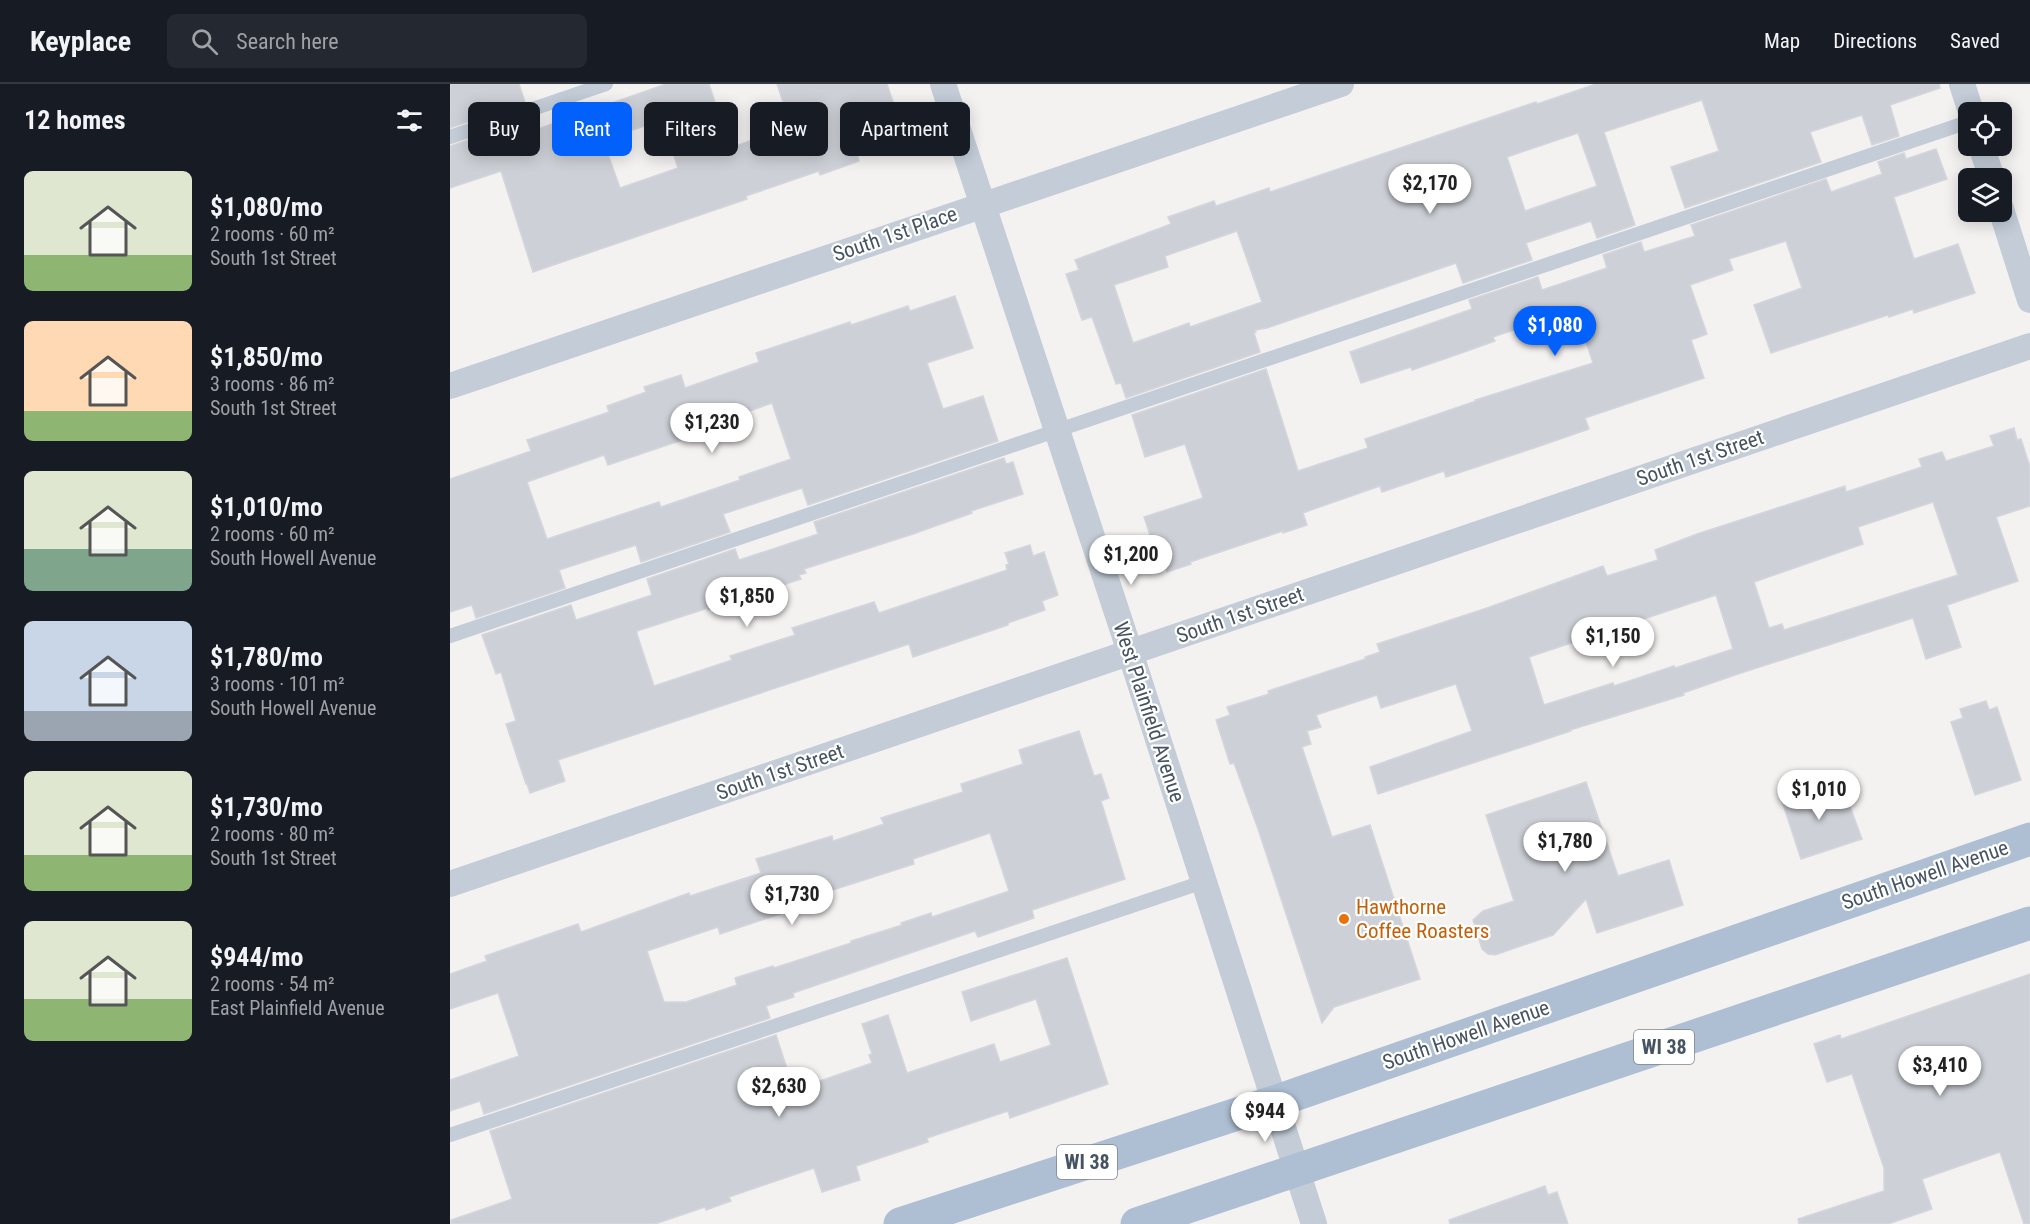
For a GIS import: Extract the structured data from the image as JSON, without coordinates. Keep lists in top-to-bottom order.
{
  "streets": {
    "main road": ["South Howell Avenue", "WI 38"],
    "street": ["South 1st Place", "South 1st Street", "West Plainfield Avenue"]
  },
  "crossings": [
    ["South 1st Place", "West Plainfield Avenue"],
    ["South 1st Street", "West Plainfield Avenue"],
    ["West Plainfield Avenue", "South Howell Avenue"],
    ["West Plainfield Avenue", "WI 38"]
  ],
  "places": ["Hawthorne Coffee Roasters"],
  "page": {
    "header": "Keyplace",
    "search": "Search here",
    "nav": ["Map", "Directions", "Saved"],
    "heading": "12 homes",
    "chip": [
      "Buy",
      "Rent",
      "Filters",
      "New",
      "Apartment"
    ],
    "list": [
      {
        "name": "$1,080/mo",
        "note": "2 rooms · 60 m² · South 1st Street"
      },
      {
        "name": "$1,850/mo",
        "note": "3 rooms · 86 m² · South 1st Street"
      },
      {
        "name": "$1,010/mo",
        "note": "2 rooms · 60 m² · South Howell Avenue"
      },
      {
        "name": "$1,780/mo",
        "note": "3 rooms · 101 m² · South Howell Avenue"
      },
      {
        "name": "$1,730/mo",
        "note": "2 rooms · 80 m² · South 1st Street"
      },
      {
        "name": "$944/mo",
        "note": "2 rooms · 54 m² · East Plainfield Avenue"
      }
    ],
    "price": [
      "$2,170",
      "$1,080",
      "$1,230",
      "$1,200",
      "$1,850",
      "$1,150",
      "$1,010",
      "$1,780",
      "$1,730",
      "$3,410",
      "$2,630",
      "$944"
    ]
  }
}
